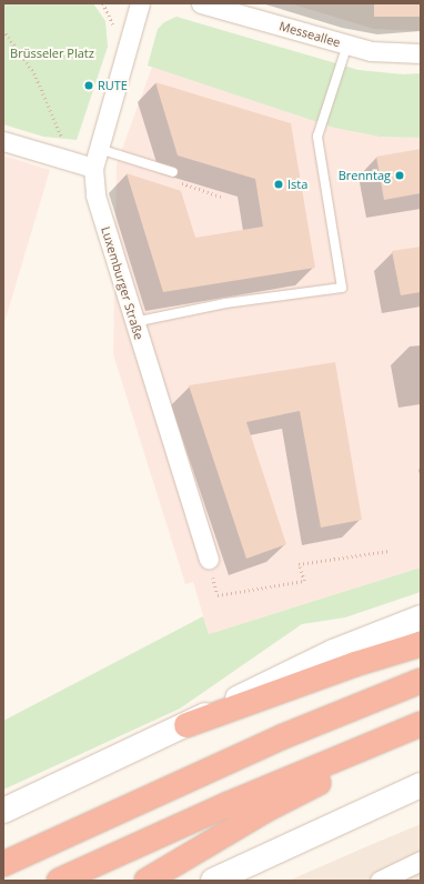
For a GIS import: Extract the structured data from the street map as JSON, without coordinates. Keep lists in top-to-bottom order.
{
  "streets": {
    "street": ["Messeallee", "Luxemburger Straße"]
  },
  "parks": ["Brüsseler Platz"],
  "places": ["RUTE", "Brenntag", "Ista"]
}
